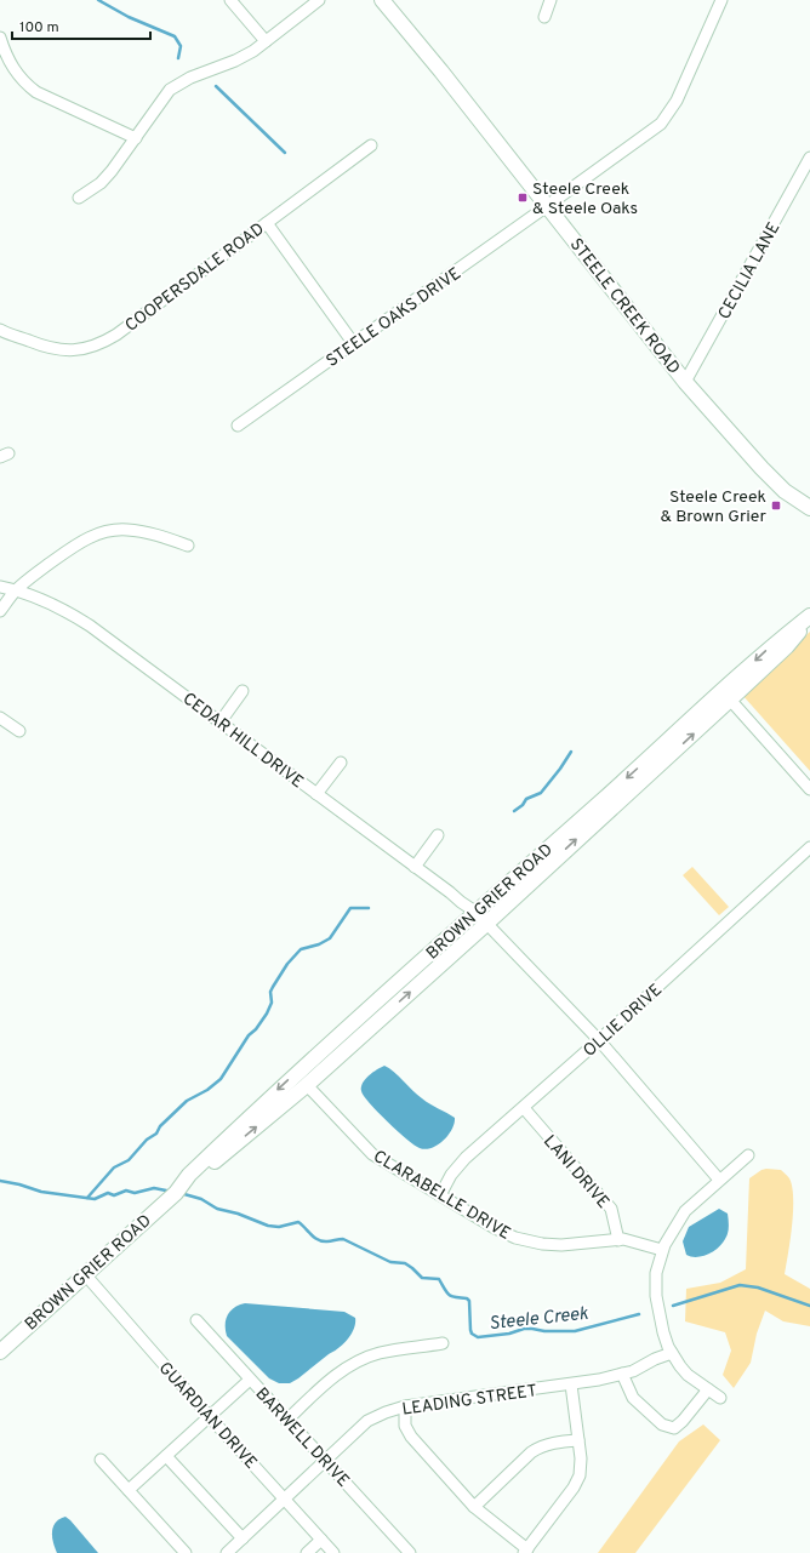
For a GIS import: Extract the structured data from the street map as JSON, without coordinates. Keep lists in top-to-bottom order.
{
  "streets": {
    "main road": ["STEELE CREEK ROAD", "BROWN GRIER ROAD"],
    "street": [
      "CECILIA LANE",
      "COOPERSDALE ROAD",
      "STEELE OAKS DRIVE",
      "CEDAR HILL DRIVE",
      "OLLIE DRIVE",
      "LANI DRIVE",
      "CLARABELLE DRIVE",
      "LEADING STREET",
      "GUARDIAN DRIVE",
      "BARWELL DRIVE"
    ]
  },
  "crossings": [
    ["CECILIA LANE", "STEELE CREEK ROAD"],
    ["STEELE CREEK ROAD", "STEELE OAKS DRIVE"],
    ["CEDAR HILL DRIVE", "BROWN GRIER ROAD"],
    ["CEDAR HILL DRIVE", "OLLIE DRIVE"],
    ["BROWN GRIER ROAD", "CLARABELLE DRIVE"],
    ["BROWN GRIER ROAD", "GUARDIAN DRIVE"],
    ["OLLIE DRIVE", "LANI DRIVE"],
    ["OLLIE DRIVE", "CLARABELLE DRIVE"],
    ["LANI DRIVE", "CLARABELLE DRIVE"],
    ["LEADING STREET", "GUARDIAN DRIVE"],
    ["LEADING STREET", "BARWELL DRIVE"]
  ],
  "water": ["Steele Creek"],
  "places": {
    "transit": ["Steele Creek & Steele Oaks", "Steele Creek & Brown Grier"]
  },
  "scale_bar": "100 m"
}
